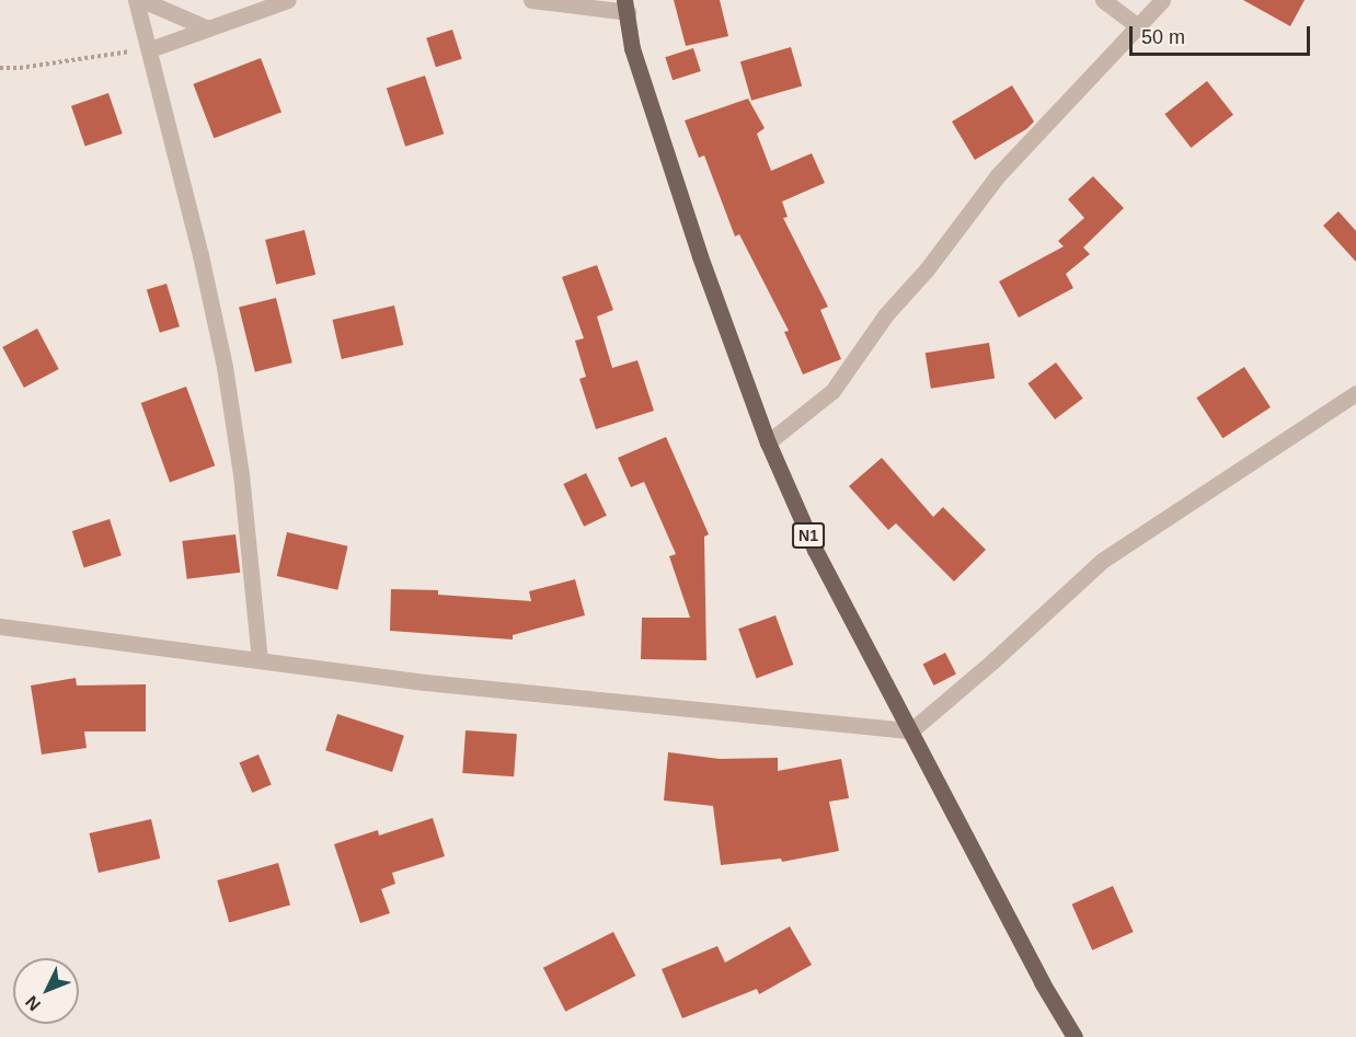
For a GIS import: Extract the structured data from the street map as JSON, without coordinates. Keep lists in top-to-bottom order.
{
  "streets": {
    "main road": ["N1"]
  },
  "scale_bar": "50 m",
  "north": "bottom left"
}
